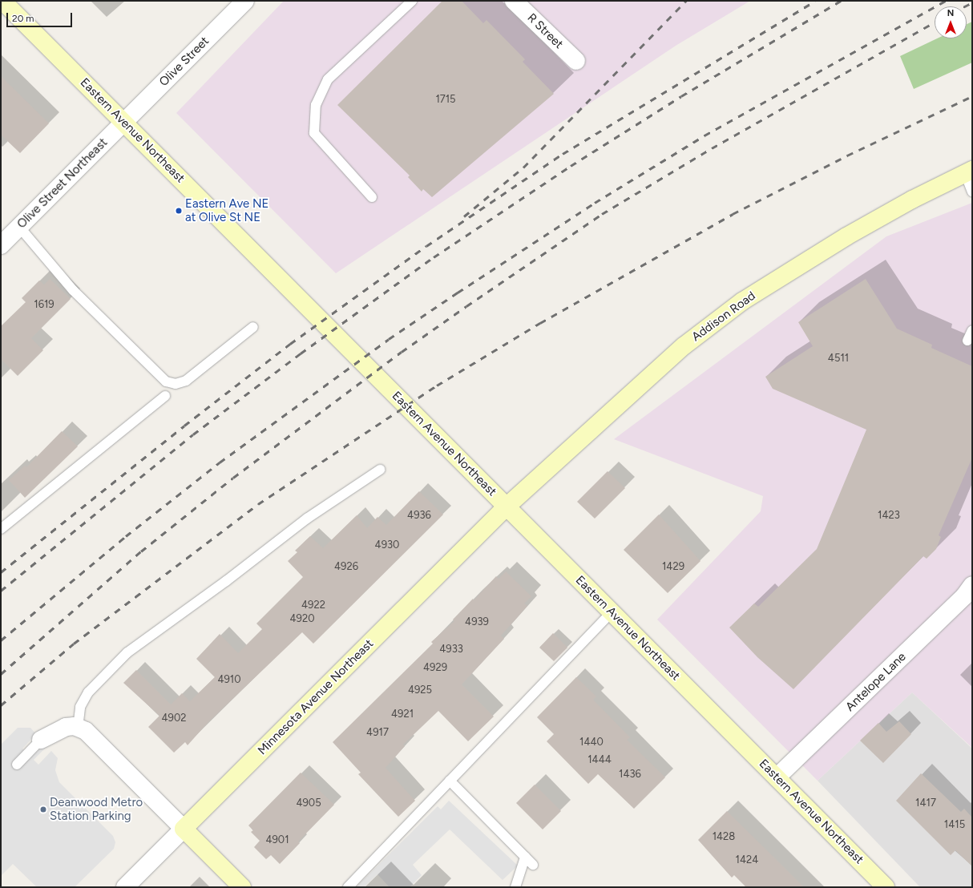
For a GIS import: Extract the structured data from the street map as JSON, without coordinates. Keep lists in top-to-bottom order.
{
  "streets": {
    "main road": ["Eastern Avenue Northeast", "Addison Road", "Minnesota Avenue Northeast"],
    "street": [
      "R Street",
      "Olive Street",
      "Olive Street Northeast",
      "Antelope Lane"
    ]
  },
  "crossings": [
    ["Olive Street", "Eastern Avenue Northeast"],
    ["Olive Street", "Olive Street Northeast"],
    ["Eastern Avenue Northeast", "Olive Street Northeast"],
    ["Eastern Avenue Northeast", "Addison Road"],
    ["Eastern Avenue Northeast", "Antelope Lane"],
    ["Eastern Avenue Northeast", "Minnesota Avenue Northeast"],
    ["Addison Road", "Minnesota Avenue Northeast"]
  ],
  "places": ["Eastern Ave NE at Olive St NE", "Deanwood Metro Station Parking"],
  "house_numbers": [
    "1715",
    "1619",
    "4511",
    "4936",
    "1423",
    "4930",
    "4926",
    "1429",
    "4922",
    "4920",
    "4939",
    "4933",
    "4929",
    "4910",
    "4925",
    "4921",
    "4902",
    "4917",
    "1440",
    "1444",
    "1436",
    "4905",
    "1417",
    "1415",
    "1428",
    "4901",
    "1424"
  ],
  "scale_bar": "20 m",
  "north": "top"
}
